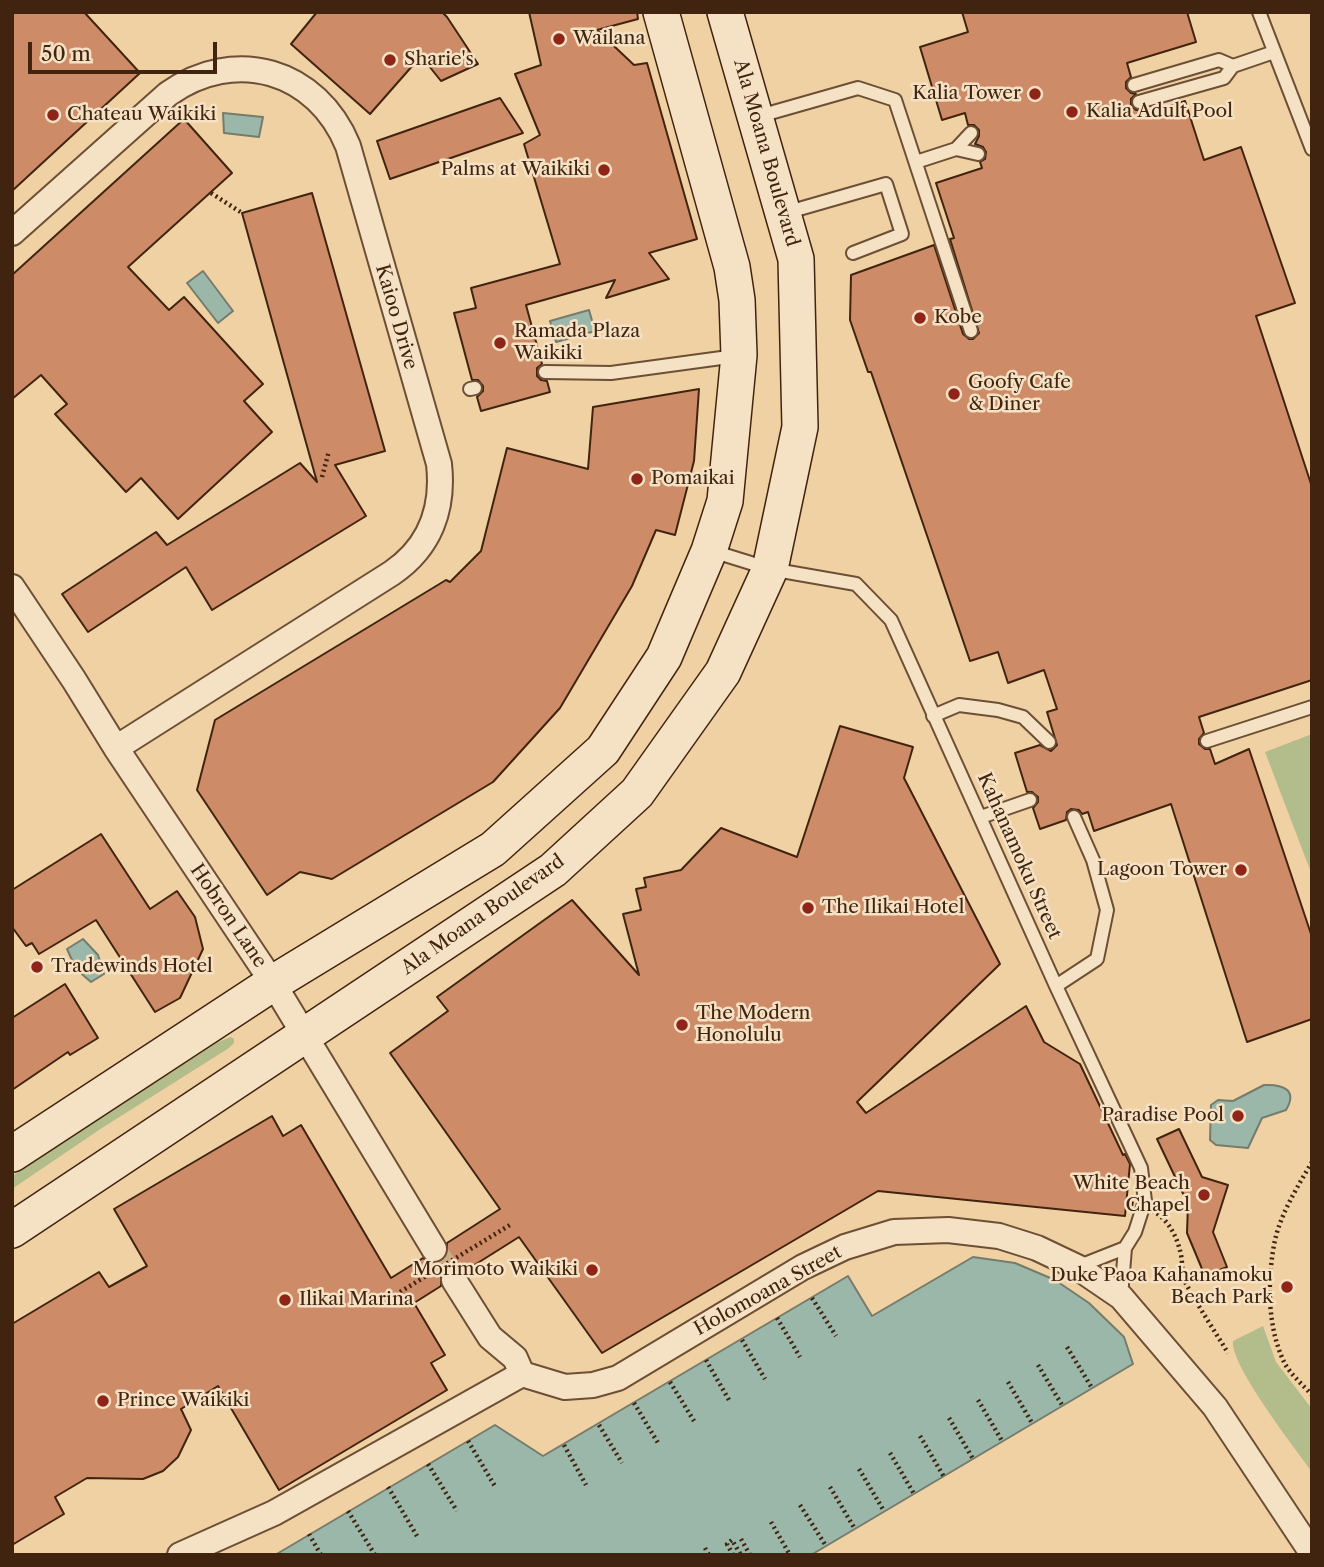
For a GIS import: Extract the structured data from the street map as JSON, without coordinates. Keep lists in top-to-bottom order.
{
  "streets": {
    "main road": ["Ala Moana Boulevard"],
    "street": ["Kaioo Drive", "Hobron Lane", "Holomoana Street"],
    "lane": ["Kahanamoku Street"]
  },
  "crossings": [
    ["Ala Moana Boulevard", "Kahanamoku Street"],
    ["Ala Moana Boulevard", "Hobron Lane"],
    ["Kaioo Drive", "Hobron Lane"],
    ["Kahanamoku Street", "Holomoana Street"]
  ],
  "places": [
    "Wailana",
    "Sharie's",
    "Kalia Tower",
    "Kalia Adult Pool",
    "Chateau Waikiki",
    "Palms at Waikiki",
    "Kobe",
    "Ramada Plaza Waikiki",
    "Goofy Cafe & Diner",
    "Pomaikai",
    "Lagoon Tower",
    "The Ilikai Hotel",
    "Tradewinds Hotel",
    "The Modern Honolulu",
    "Paradise Pool",
    "White Beach Chapel",
    "Morimoto Waikiki",
    "Duke Paoa Kahanamoku Beach Park",
    "Ilikai Marina",
    "Prince Waikiki"
  ],
  "scale_bar": "50 m"
}
